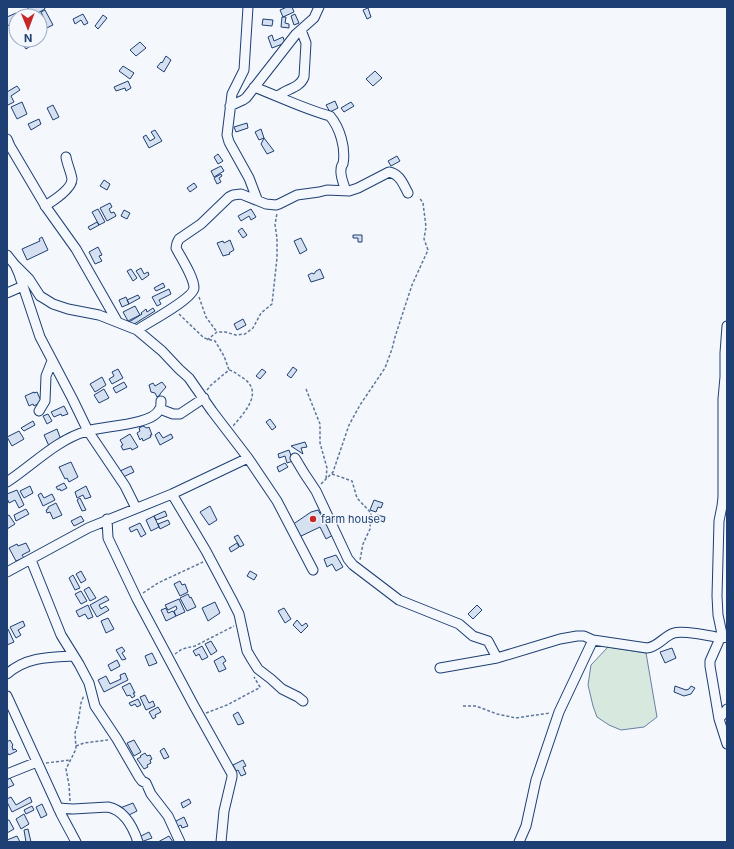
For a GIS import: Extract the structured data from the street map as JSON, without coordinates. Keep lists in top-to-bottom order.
{
  "places": ["farm house"],
  "north": "bottom"
}
